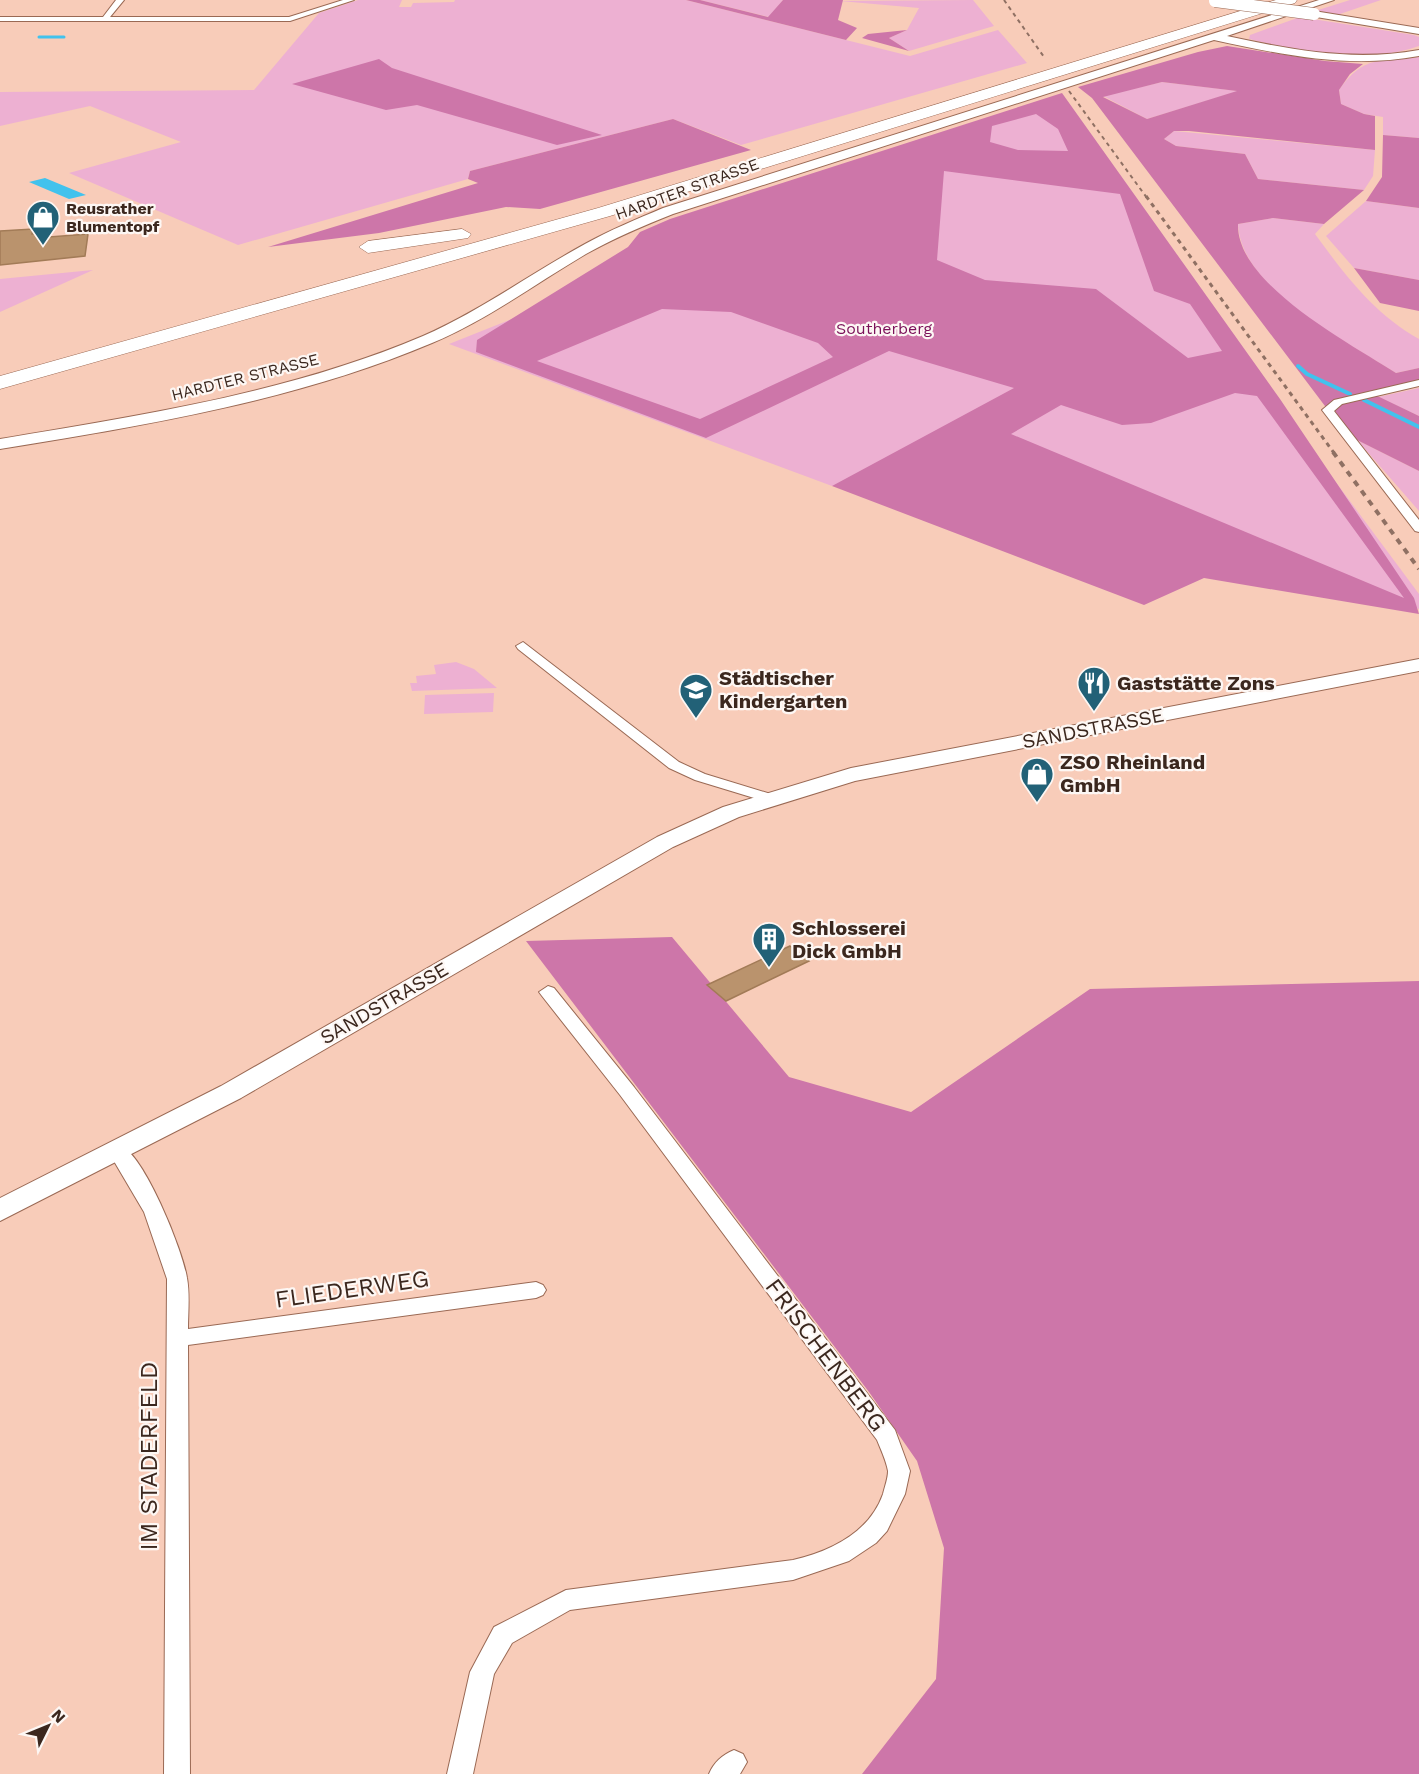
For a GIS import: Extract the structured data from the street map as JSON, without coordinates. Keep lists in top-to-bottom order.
{
  "streets": {
    "main road": ["HARDTER STRASSE", "SANDSTRASSE"],
    "street": ["FLIEDERWEG", "FRISCHENBERG", "IM STADERFELD"]
  },
  "crossings": [
    ["SANDSTRASSE", "IM STADERFELD"],
    ["FLIEDERWEG", "IM STADERFELD"]
  ],
  "parks": ["Southerberg"],
  "places": {
    "shop": ["Reusrather Blumentopf", "ZSO Rheinland GmbH"],
    "restaurant": ["Gaststätte Zons"],
    "school or university": ["Städtischer Kindergarten"],
    "building": ["Schlosserei Dick GmbH"]
  },
  "north": "top right"
}
